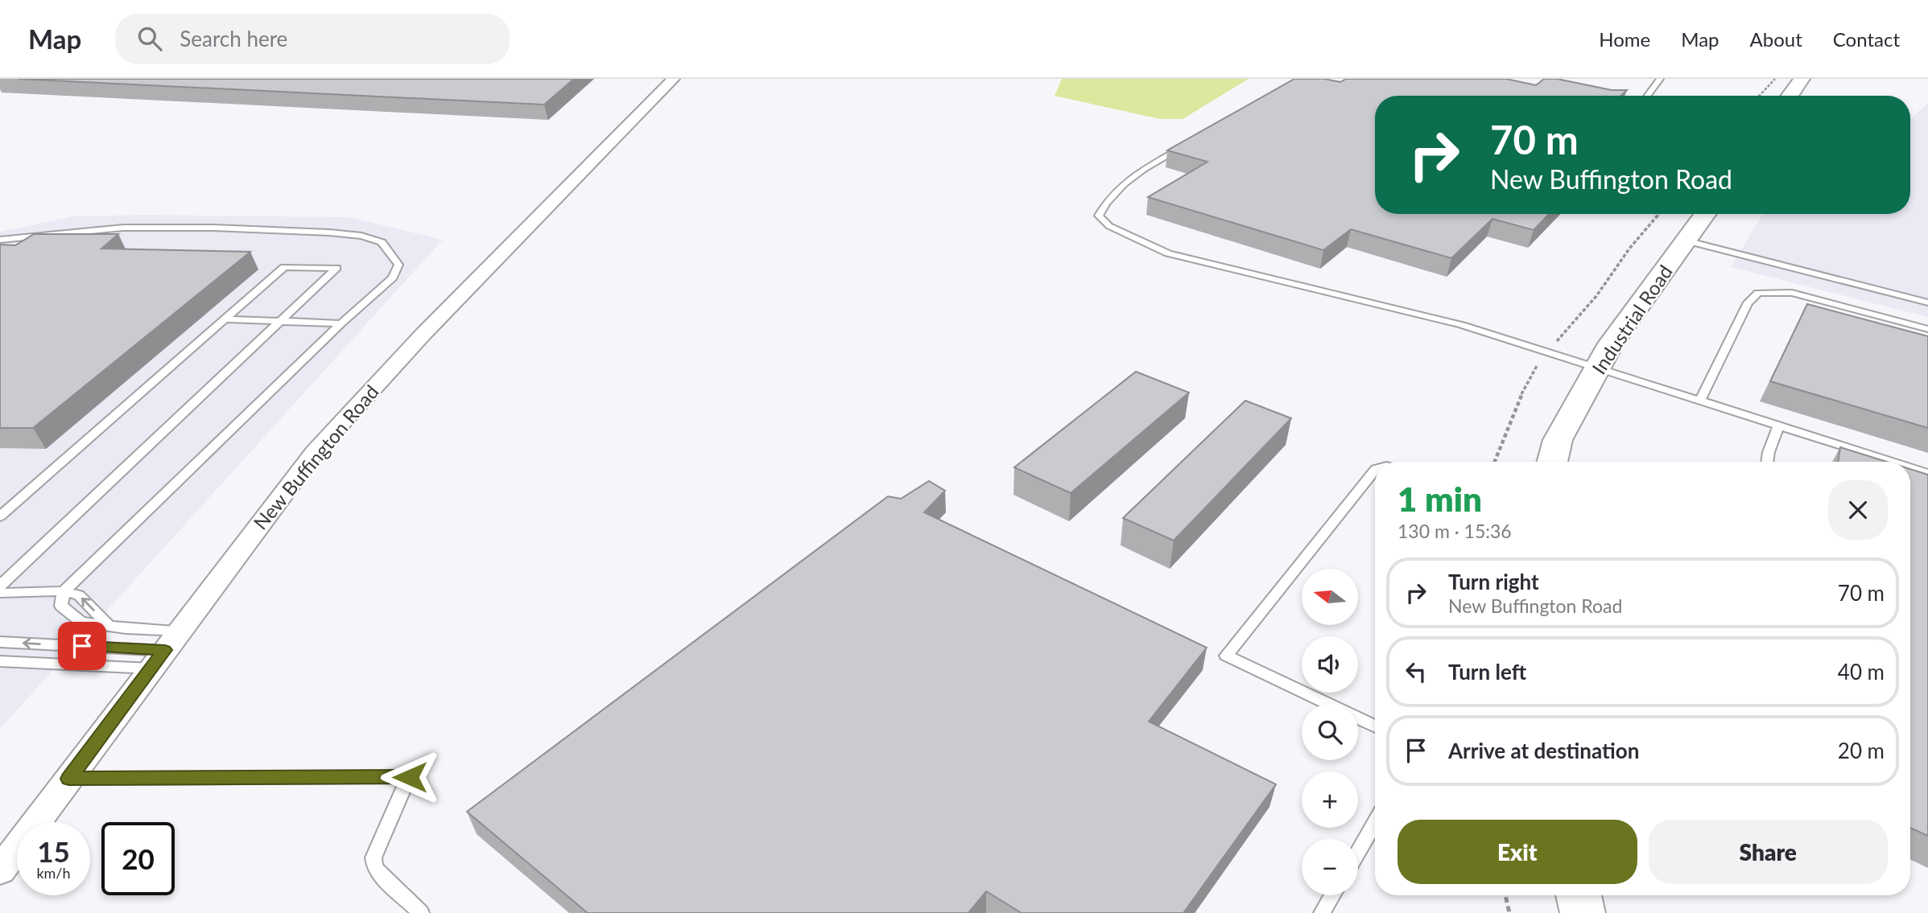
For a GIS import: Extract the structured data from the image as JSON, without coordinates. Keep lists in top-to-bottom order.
{
  "streets": {
    "main road": ["Industrial Road"],
    "street": ["New Buffington Road"]
  },
  "north": "left",
  "page": {
    "header": "Map",
    "search": "Search here",
    "nav": [
      "Home",
      "Map",
      "About",
      "Contact"
    ],
    "turn": ["70 m", "New Buffington Road"],
    "heading": ["1 min", "130 m · 15:36"],
    "list": [
      {
        "name": "Turn right",
        "note": "New Buffington Road",
        "value": "70 m"
      },
      {
        "name": "Turn left",
        "value": "40 m"
      },
      {
        "name": "Arrive at destination",
        "value": "20 m"
      }
    ],
    "map_buttons": ["+", "−"],
    "buttons": ["Exit", "Share"],
    "speed": "15 km/h",
    "limit": "20"
  }
}
